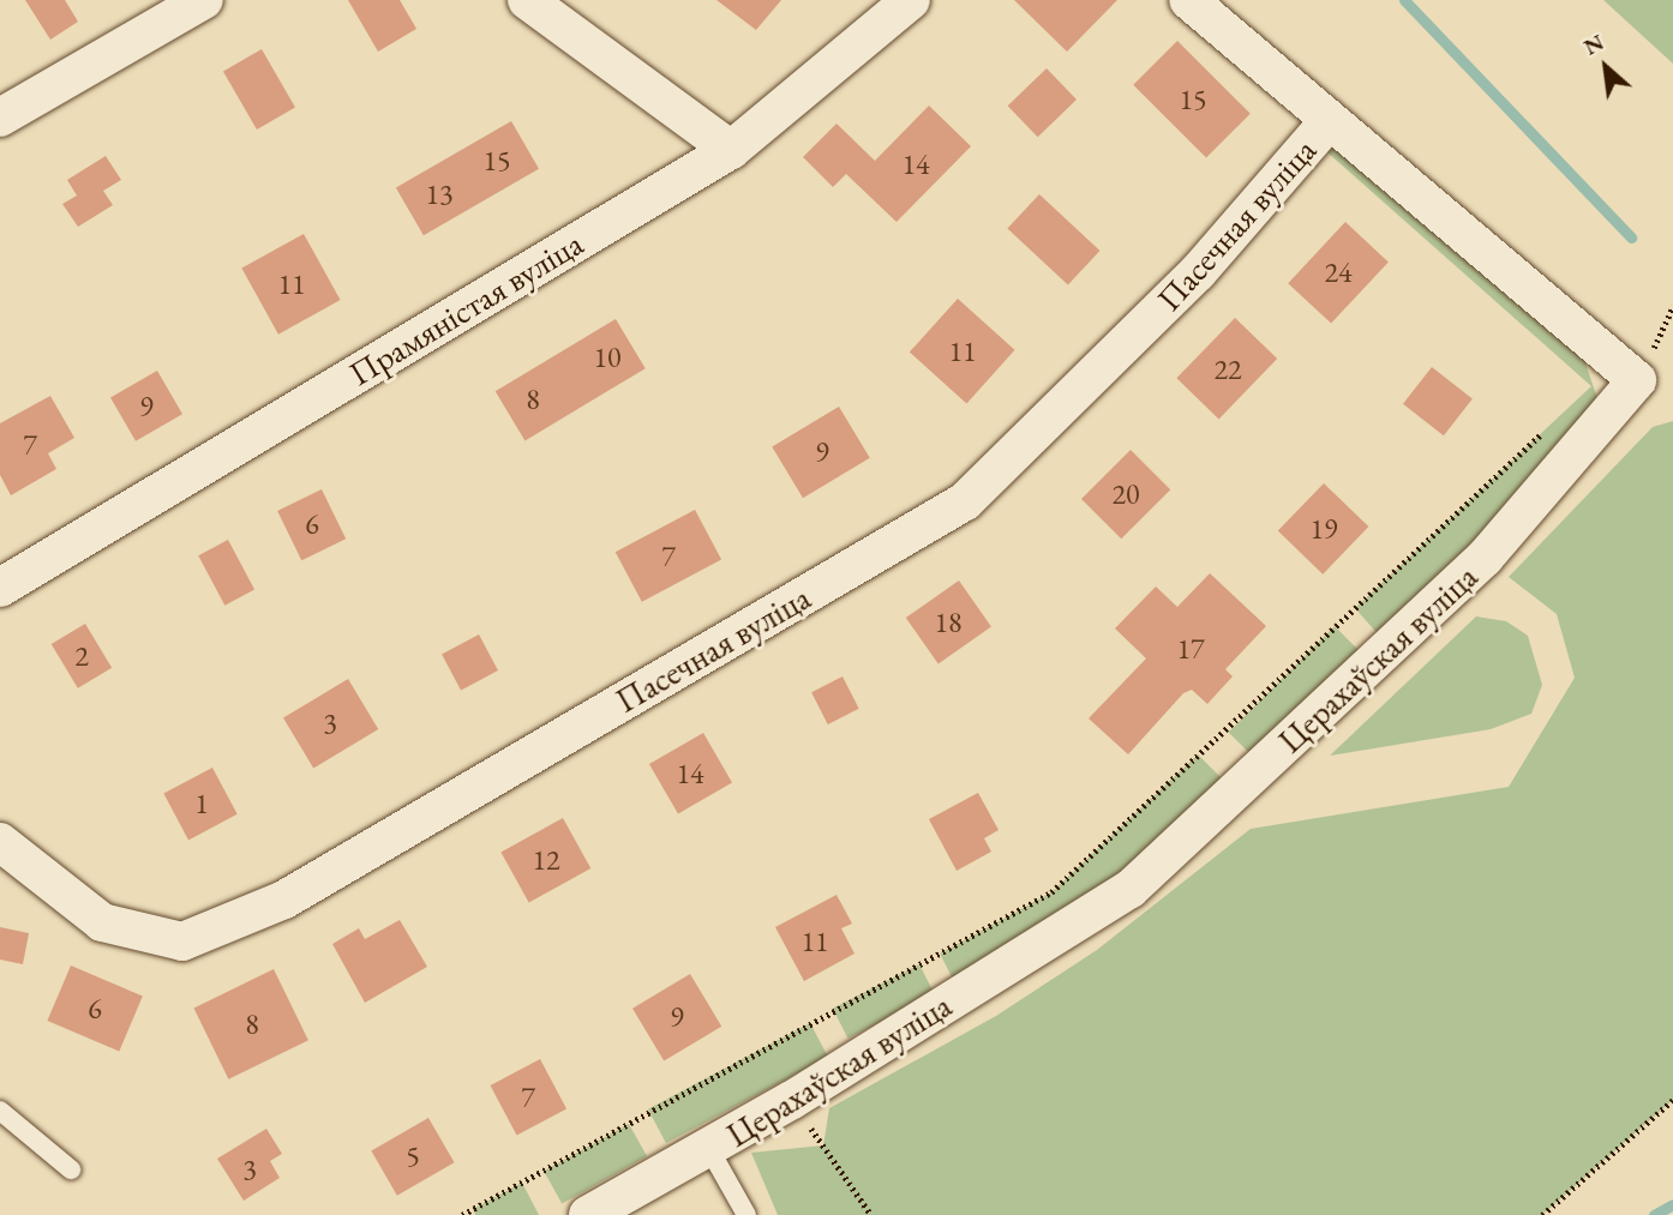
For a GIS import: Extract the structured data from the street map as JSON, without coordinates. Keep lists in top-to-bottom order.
{
  "streets": {
    "street": ["Пасечная вуліца", "Прамяністая вуліца", "Церахаўская вуліца"]
  },
  "house_numbers": [
    "15",
    "15",
    "14",
    "13",
    "24",
    "11",
    "11",
    "10",
    "22",
    "8",
    "9",
    "7",
    "9",
    "20",
    "6",
    "19",
    "7",
    "18",
    "17",
    "2",
    "3",
    "14",
    "1",
    "12",
    "11",
    "6",
    "9",
    "8",
    "7",
    "5",
    "3"
  ],
  "north": "top left"
}
